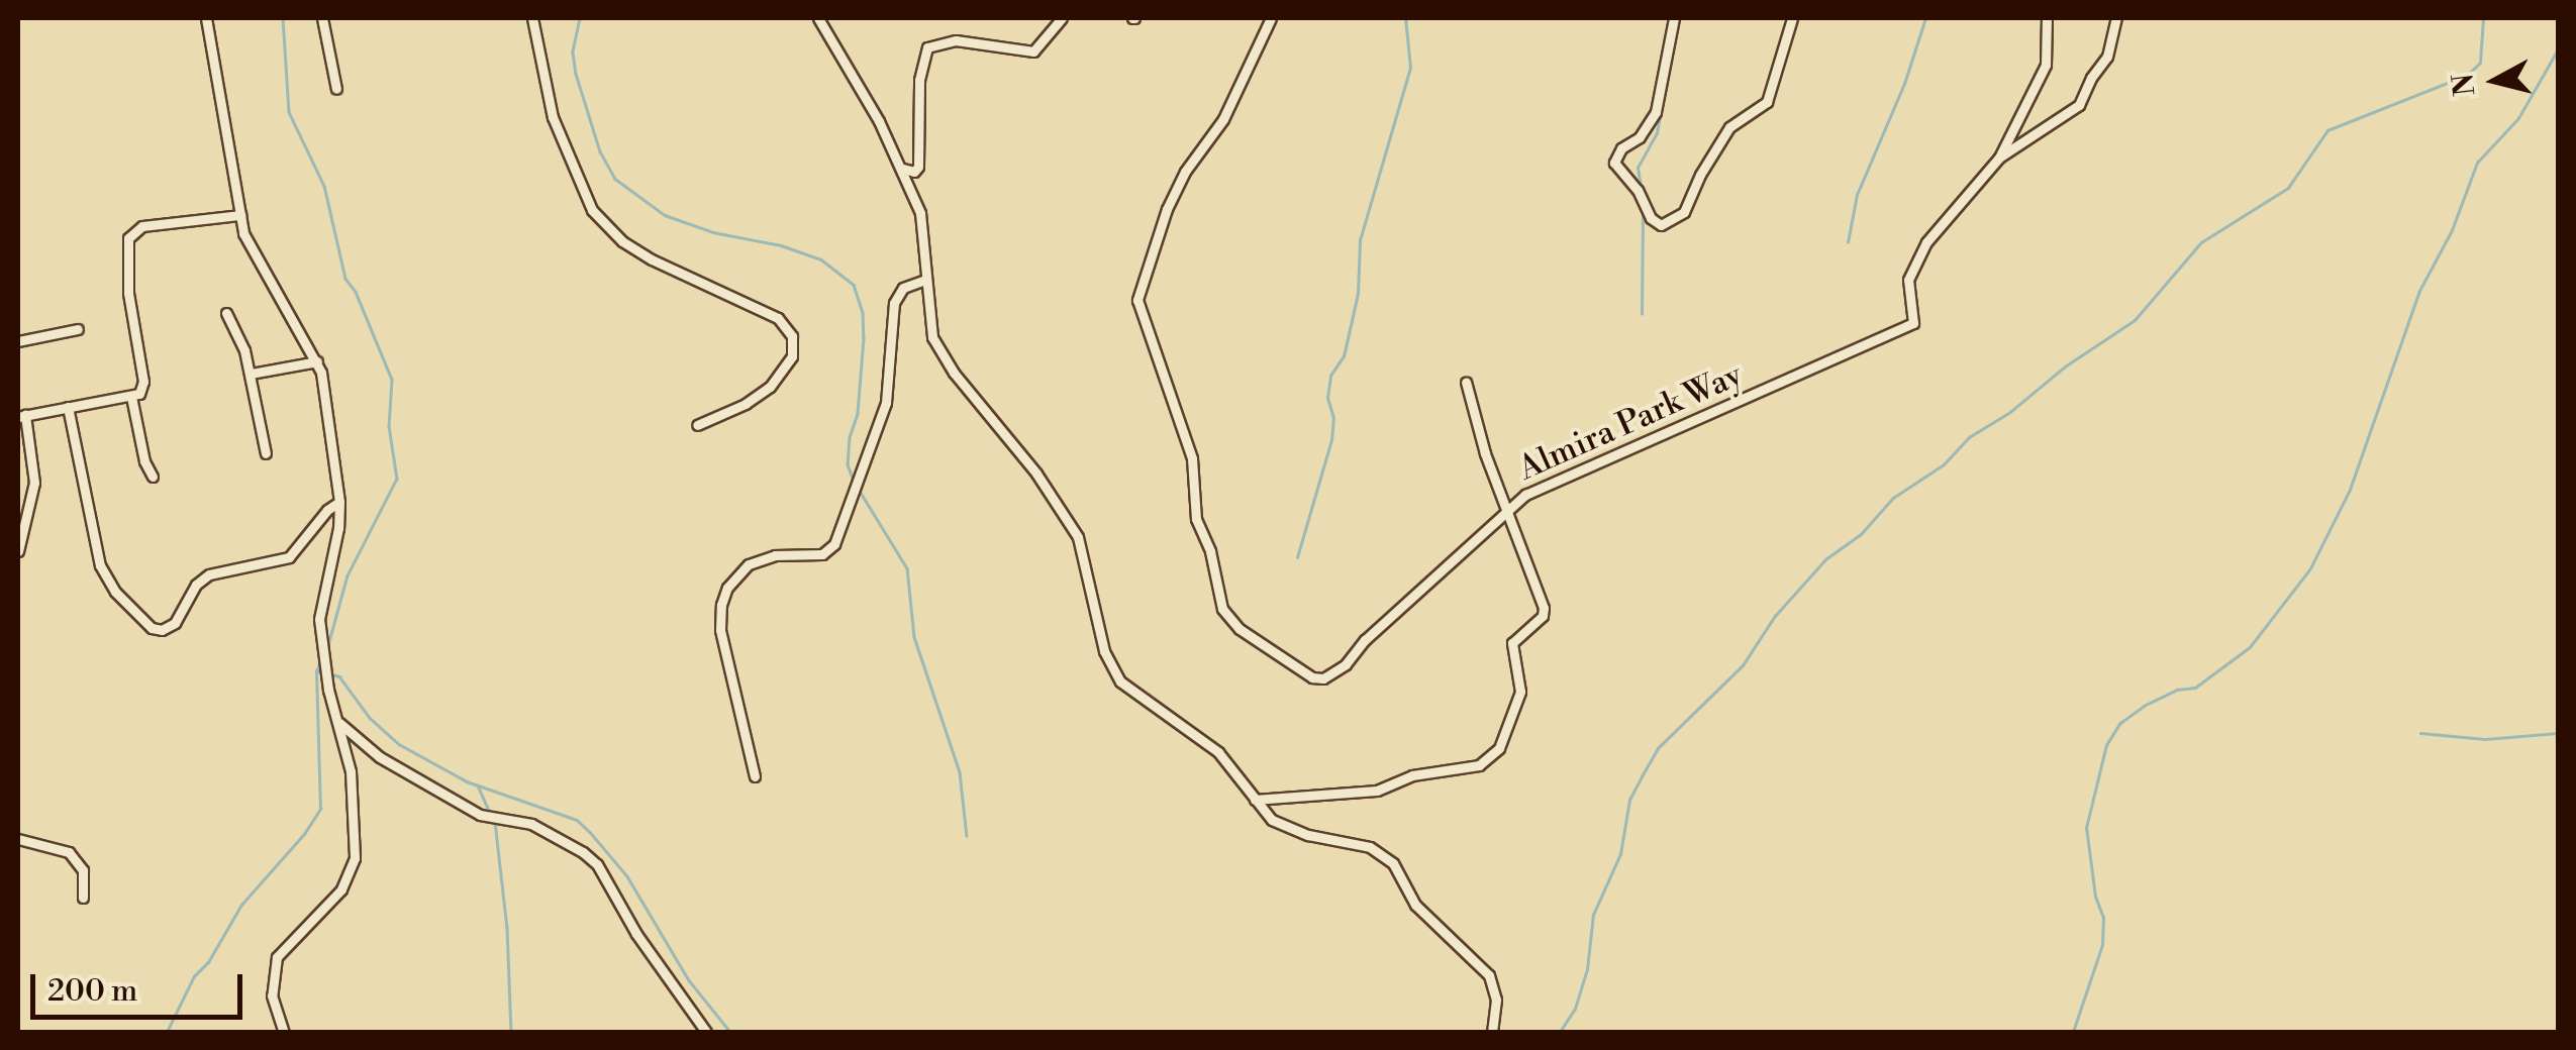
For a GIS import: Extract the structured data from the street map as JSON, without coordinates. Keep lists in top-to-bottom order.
{
  "streets": {
    "street": ["Almira Park Way"]
  },
  "scale_bar": "200 m",
  "north": "left"
}
